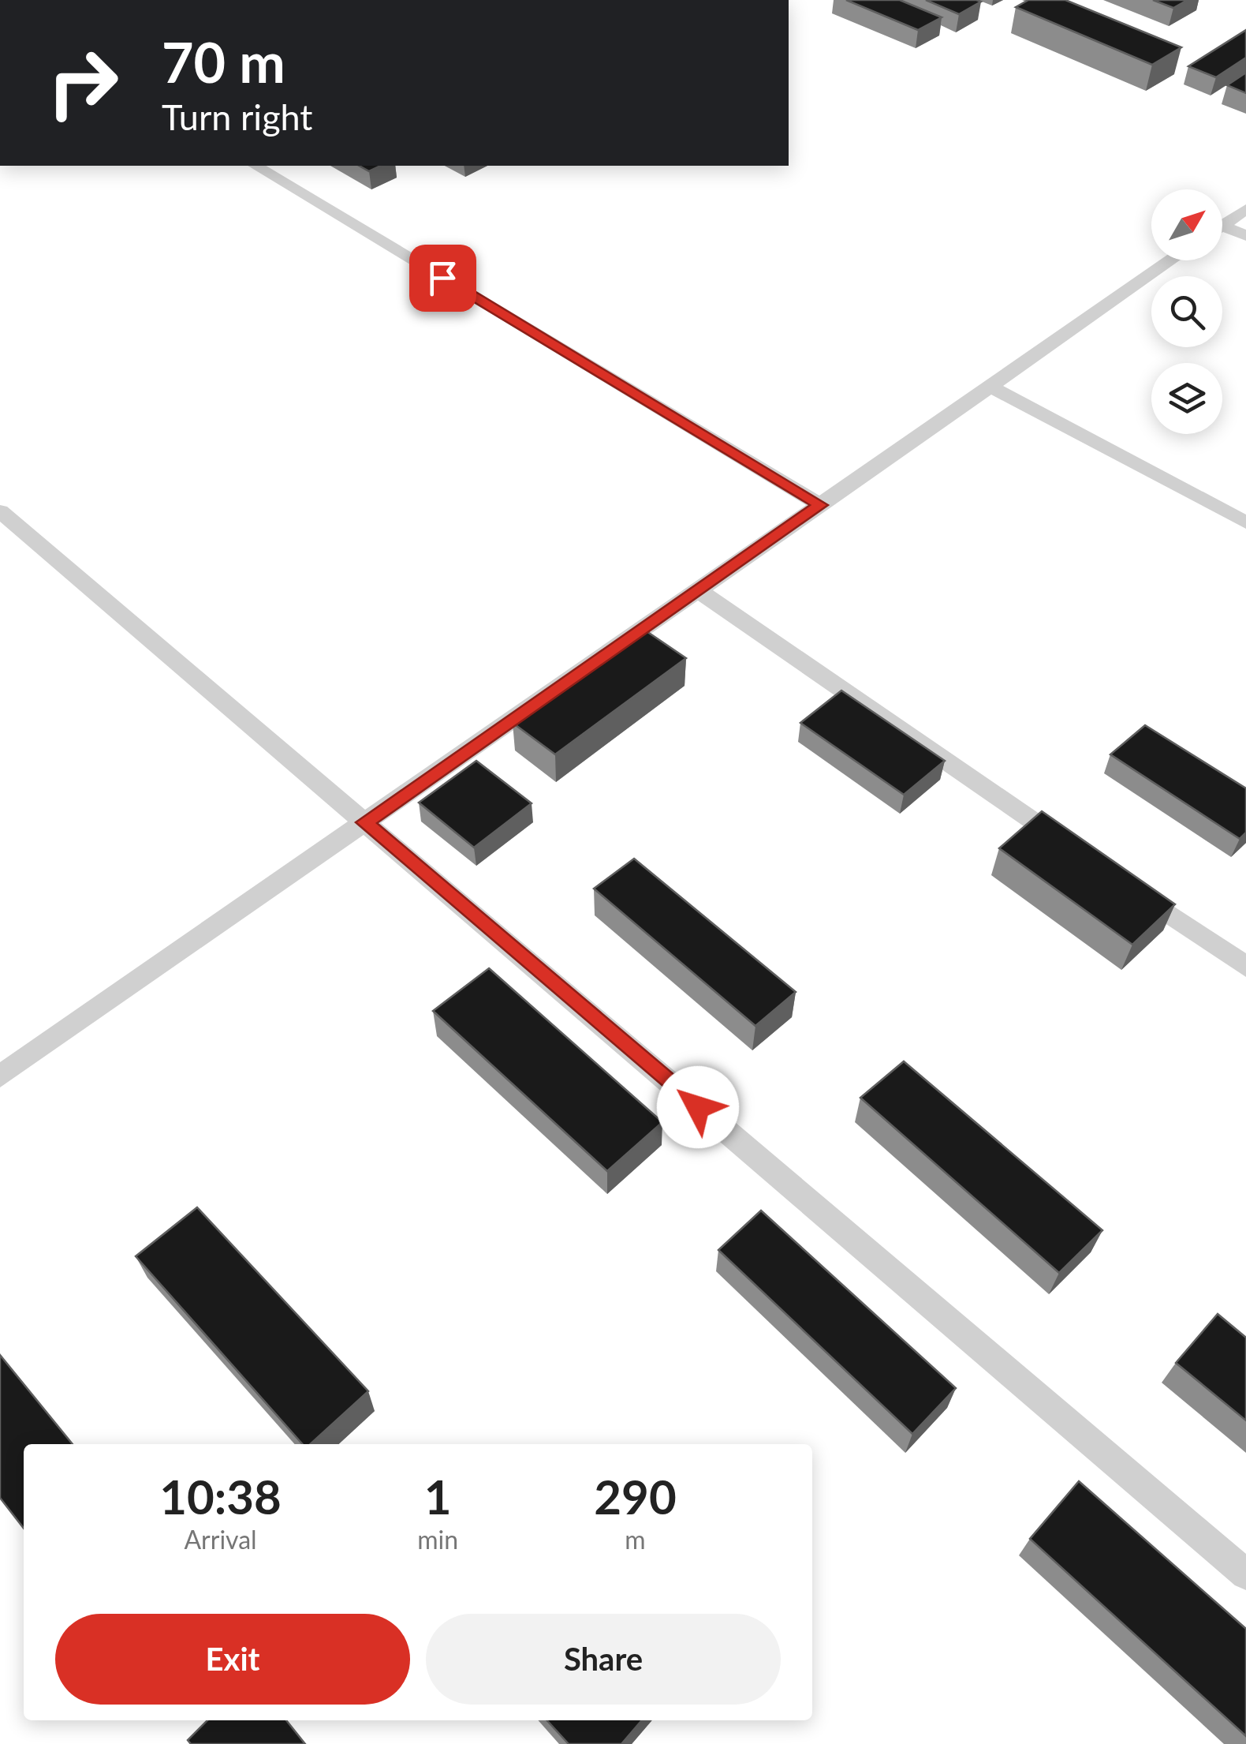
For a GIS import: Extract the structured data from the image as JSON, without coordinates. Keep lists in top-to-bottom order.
{
  "north": "top right",
  "page": {
    "turn": ["70 m", "Turn right"],
    "eta": [
      "10:38",
      "Arrival",
      "1",
      "min",
      "290",
      "m"
    ],
    "buttons": ["Exit", "Share"]
  }
}
